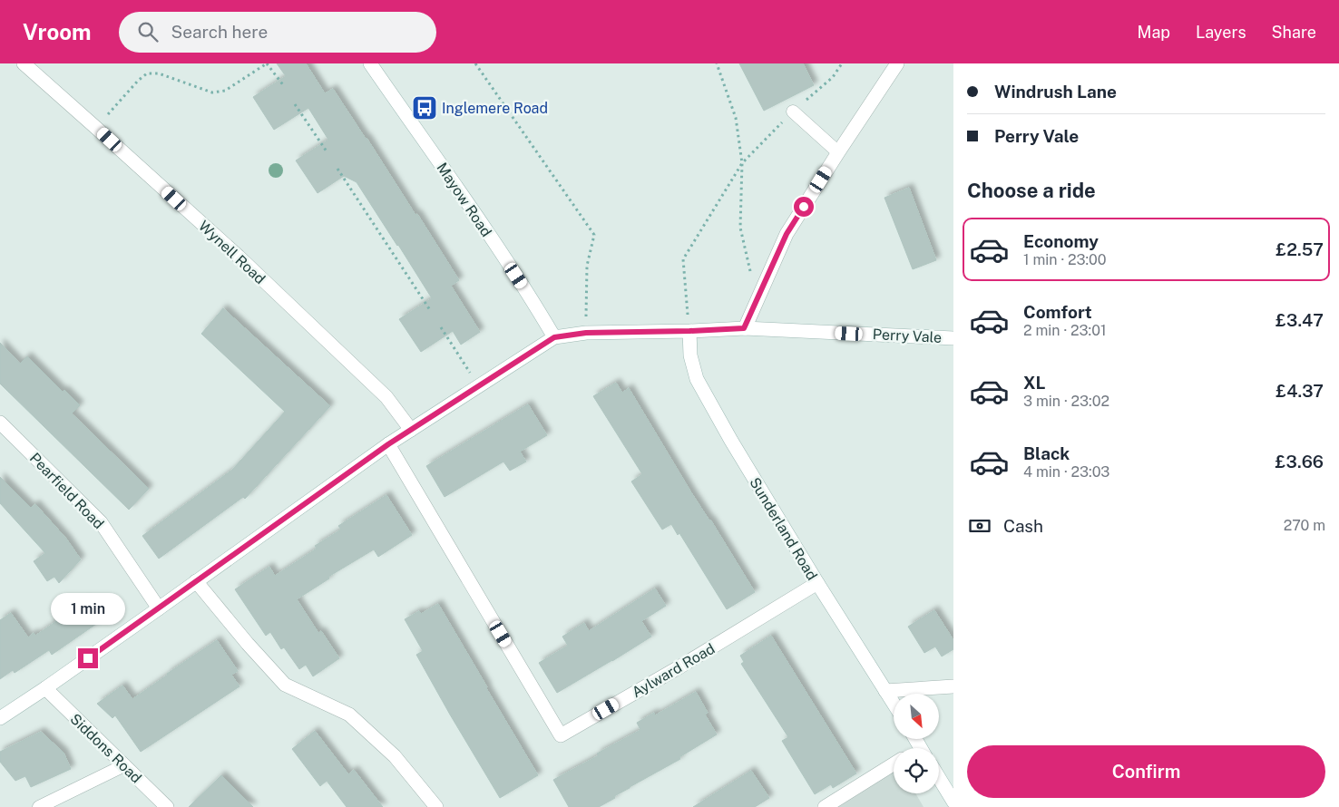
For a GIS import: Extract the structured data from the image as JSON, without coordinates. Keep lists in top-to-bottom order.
{
  "streets": {
    "street": [
      "Mayow Road",
      "Wynell Road",
      "Perry Vale",
      "Pearfield Road",
      "Sunderland Road",
      "Aylward Road",
      "Siddons Road"
    ]
  },
  "crossings": [
    ["Mayow Road", "Perry Vale"],
    ["Wynell Road", "Perry Vale"],
    ["Perry Vale", "Pearfield Road"],
    ["Perry Vale", "Sunderland Road"],
    ["Perry Vale", "Aylward Road"],
    ["Perry Vale", "Siddons Road"],
    ["Sunderland Road", "Aylward Road"]
  ],
  "places": {
    "bus stop": ["Inglemere Road"]
  },
  "north": "bottom right",
  "page": {
    "header": "Vroom",
    "search": "Search here",
    "nav": ["Map", "Layers", "Share"],
    "banner": ["Windrush Lane", "Perry Vale"],
    "heading": "Choose a ride",
    "list": [
      {
        "name": "Economy",
        "note": "1 min · 23:00",
        "value": "£2.57"
      },
      {
        "name": "Comfort",
        "note": "2 min · 23:01",
        "value": "£3.47"
      },
      {
        "name": "XL",
        "note": "3 min · 23:02",
        "value": "£4.37"
      },
      {
        "name": "Black",
        "note": "4 min · 23:03",
        "value": "£3.66"
      }
    ],
    "pay": ["Cash", "270 m"],
    "bubble": "1 min",
    "buttons": "Confirm"
  }
}
